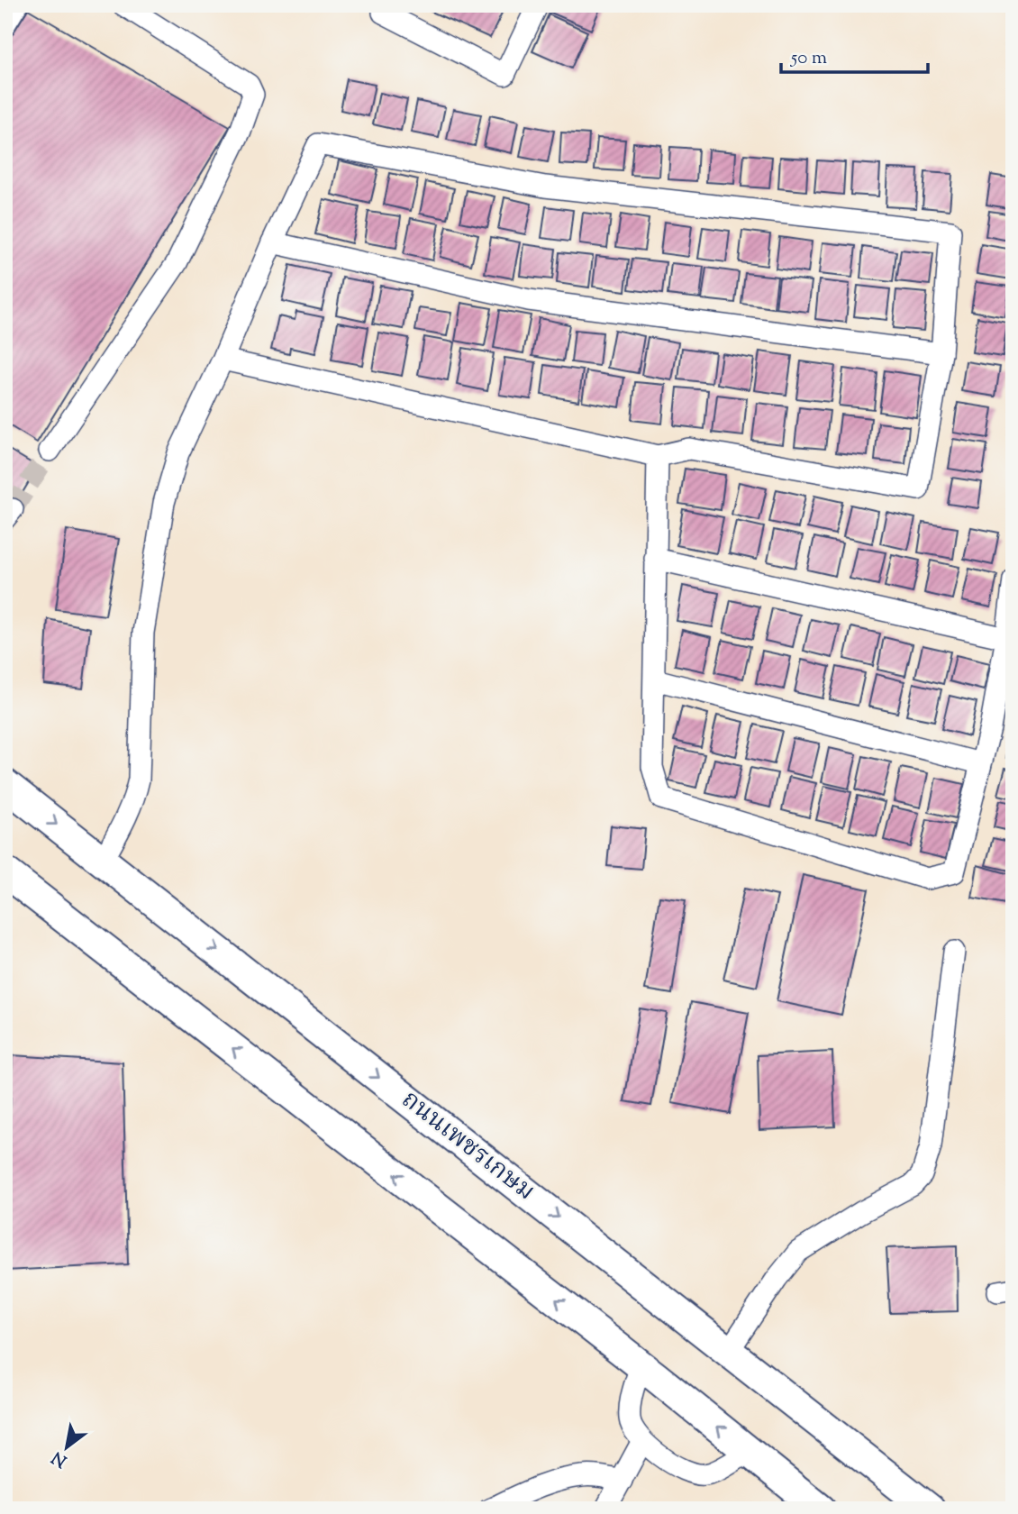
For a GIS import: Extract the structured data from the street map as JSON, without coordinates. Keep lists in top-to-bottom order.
{
  "streets": {
    "highway": ["ถนนเพชรเกษม"]
  },
  "scale_bar": "50 m",
  "north": "bottom left"
}
